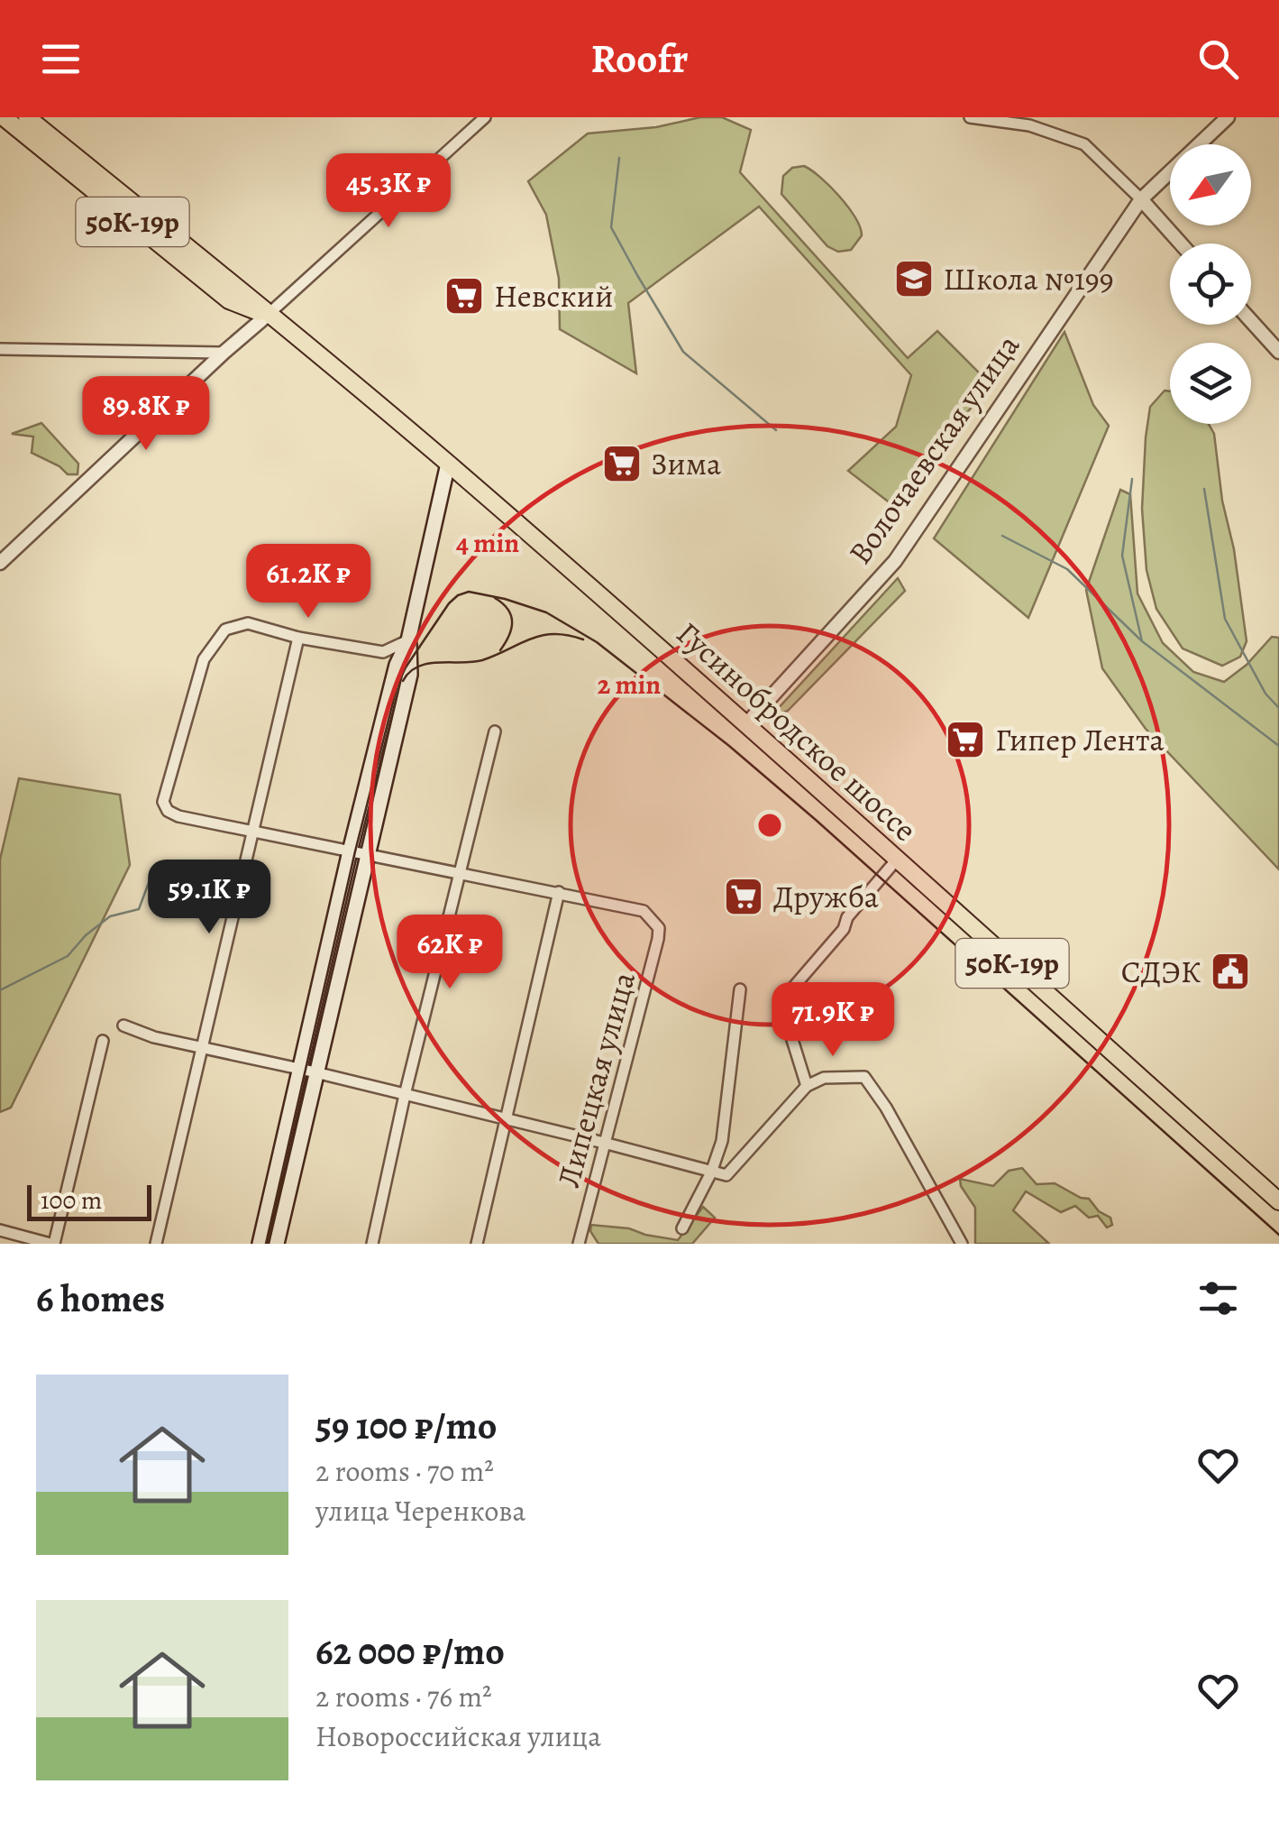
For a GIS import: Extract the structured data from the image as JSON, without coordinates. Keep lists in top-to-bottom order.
{
  "streets": {
    "main road": ["50К-19р", "Гусинобродское шоссе"],
    "street": ["Волочаевская улица", "Липецкая улица"]
  },
  "crossings": [
    ["Волочаевская улица", "Гусинобродское шоссе"]
  ],
  "places": {
    "school or university": ["Школа №199"],
    "supermarket": [
      "Невский",
      "Зима",
      "Гипер Лента",
      "Дружба"
    ],
    "public building": ["СДЭК"]
  },
  "scale_bar": "100 m",
  "north": "bottom left",
  "page": {
    "header": "Roofr",
    "price": [
      "45.3K ₽",
      "89.8K ₽",
      "61.2K ₽",
      "59.1K ₽",
      "62K ₽",
      "71.9K ₽"
    ],
    "scale": "100 m",
    "heading": "6 homes",
    "list": [
      {
        "name": "59 100 ₽/mo",
        "note": "2 rooms · 70 m² · улица Черенкова"
      },
      {
        "name": "62 000 ₽/mo",
        "note": "2 rooms · 76 m² · Новороссийская улица"
      }
    ]
  },
  "rings": ["4 min", "2 min"]
}
